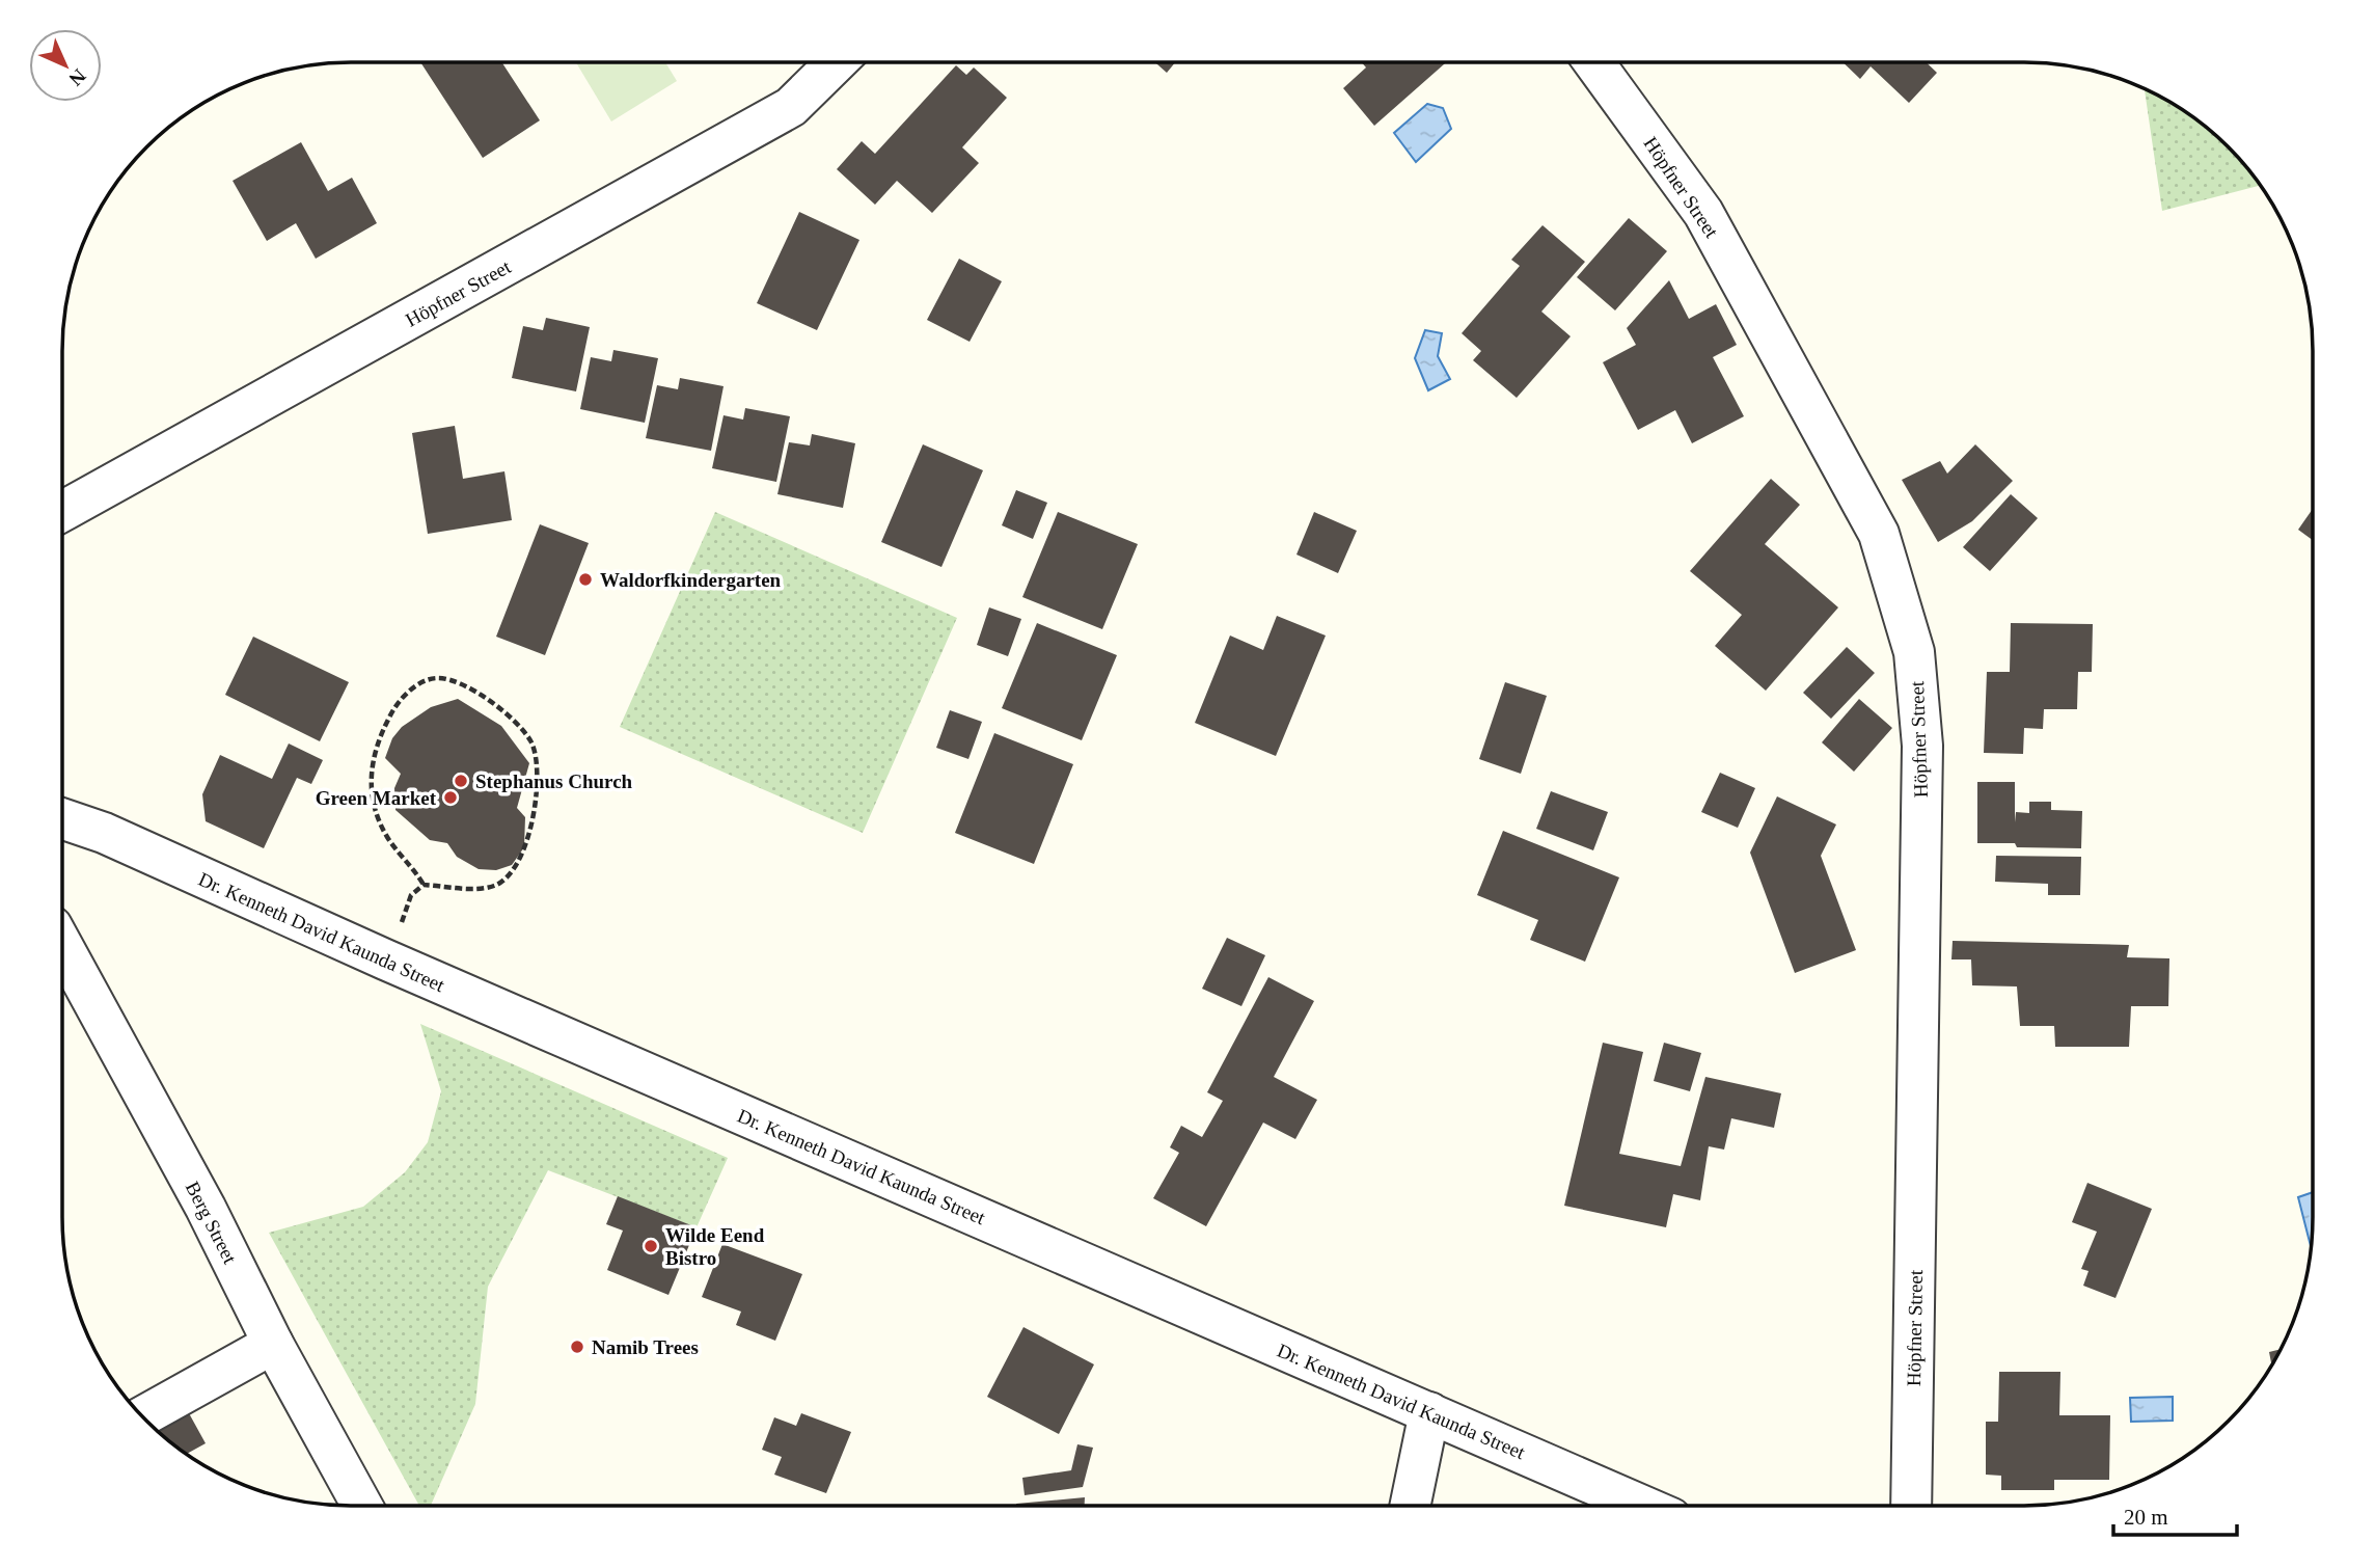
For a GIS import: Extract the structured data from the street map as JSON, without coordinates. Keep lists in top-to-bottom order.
{
  "streets": {
    "street": ["Höpfner Street", "Dr. Kenneth David Kaunda Street", "Berg Street"]
  },
  "places": [
    "Waldorfkindergarten",
    "Stephanus Church",
    "Green Market",
    "Wilde Eend Bistro",
    "Namib Trees"
  ],
  "scale_bar": "20 m",
  "north": "bottom right"
}
